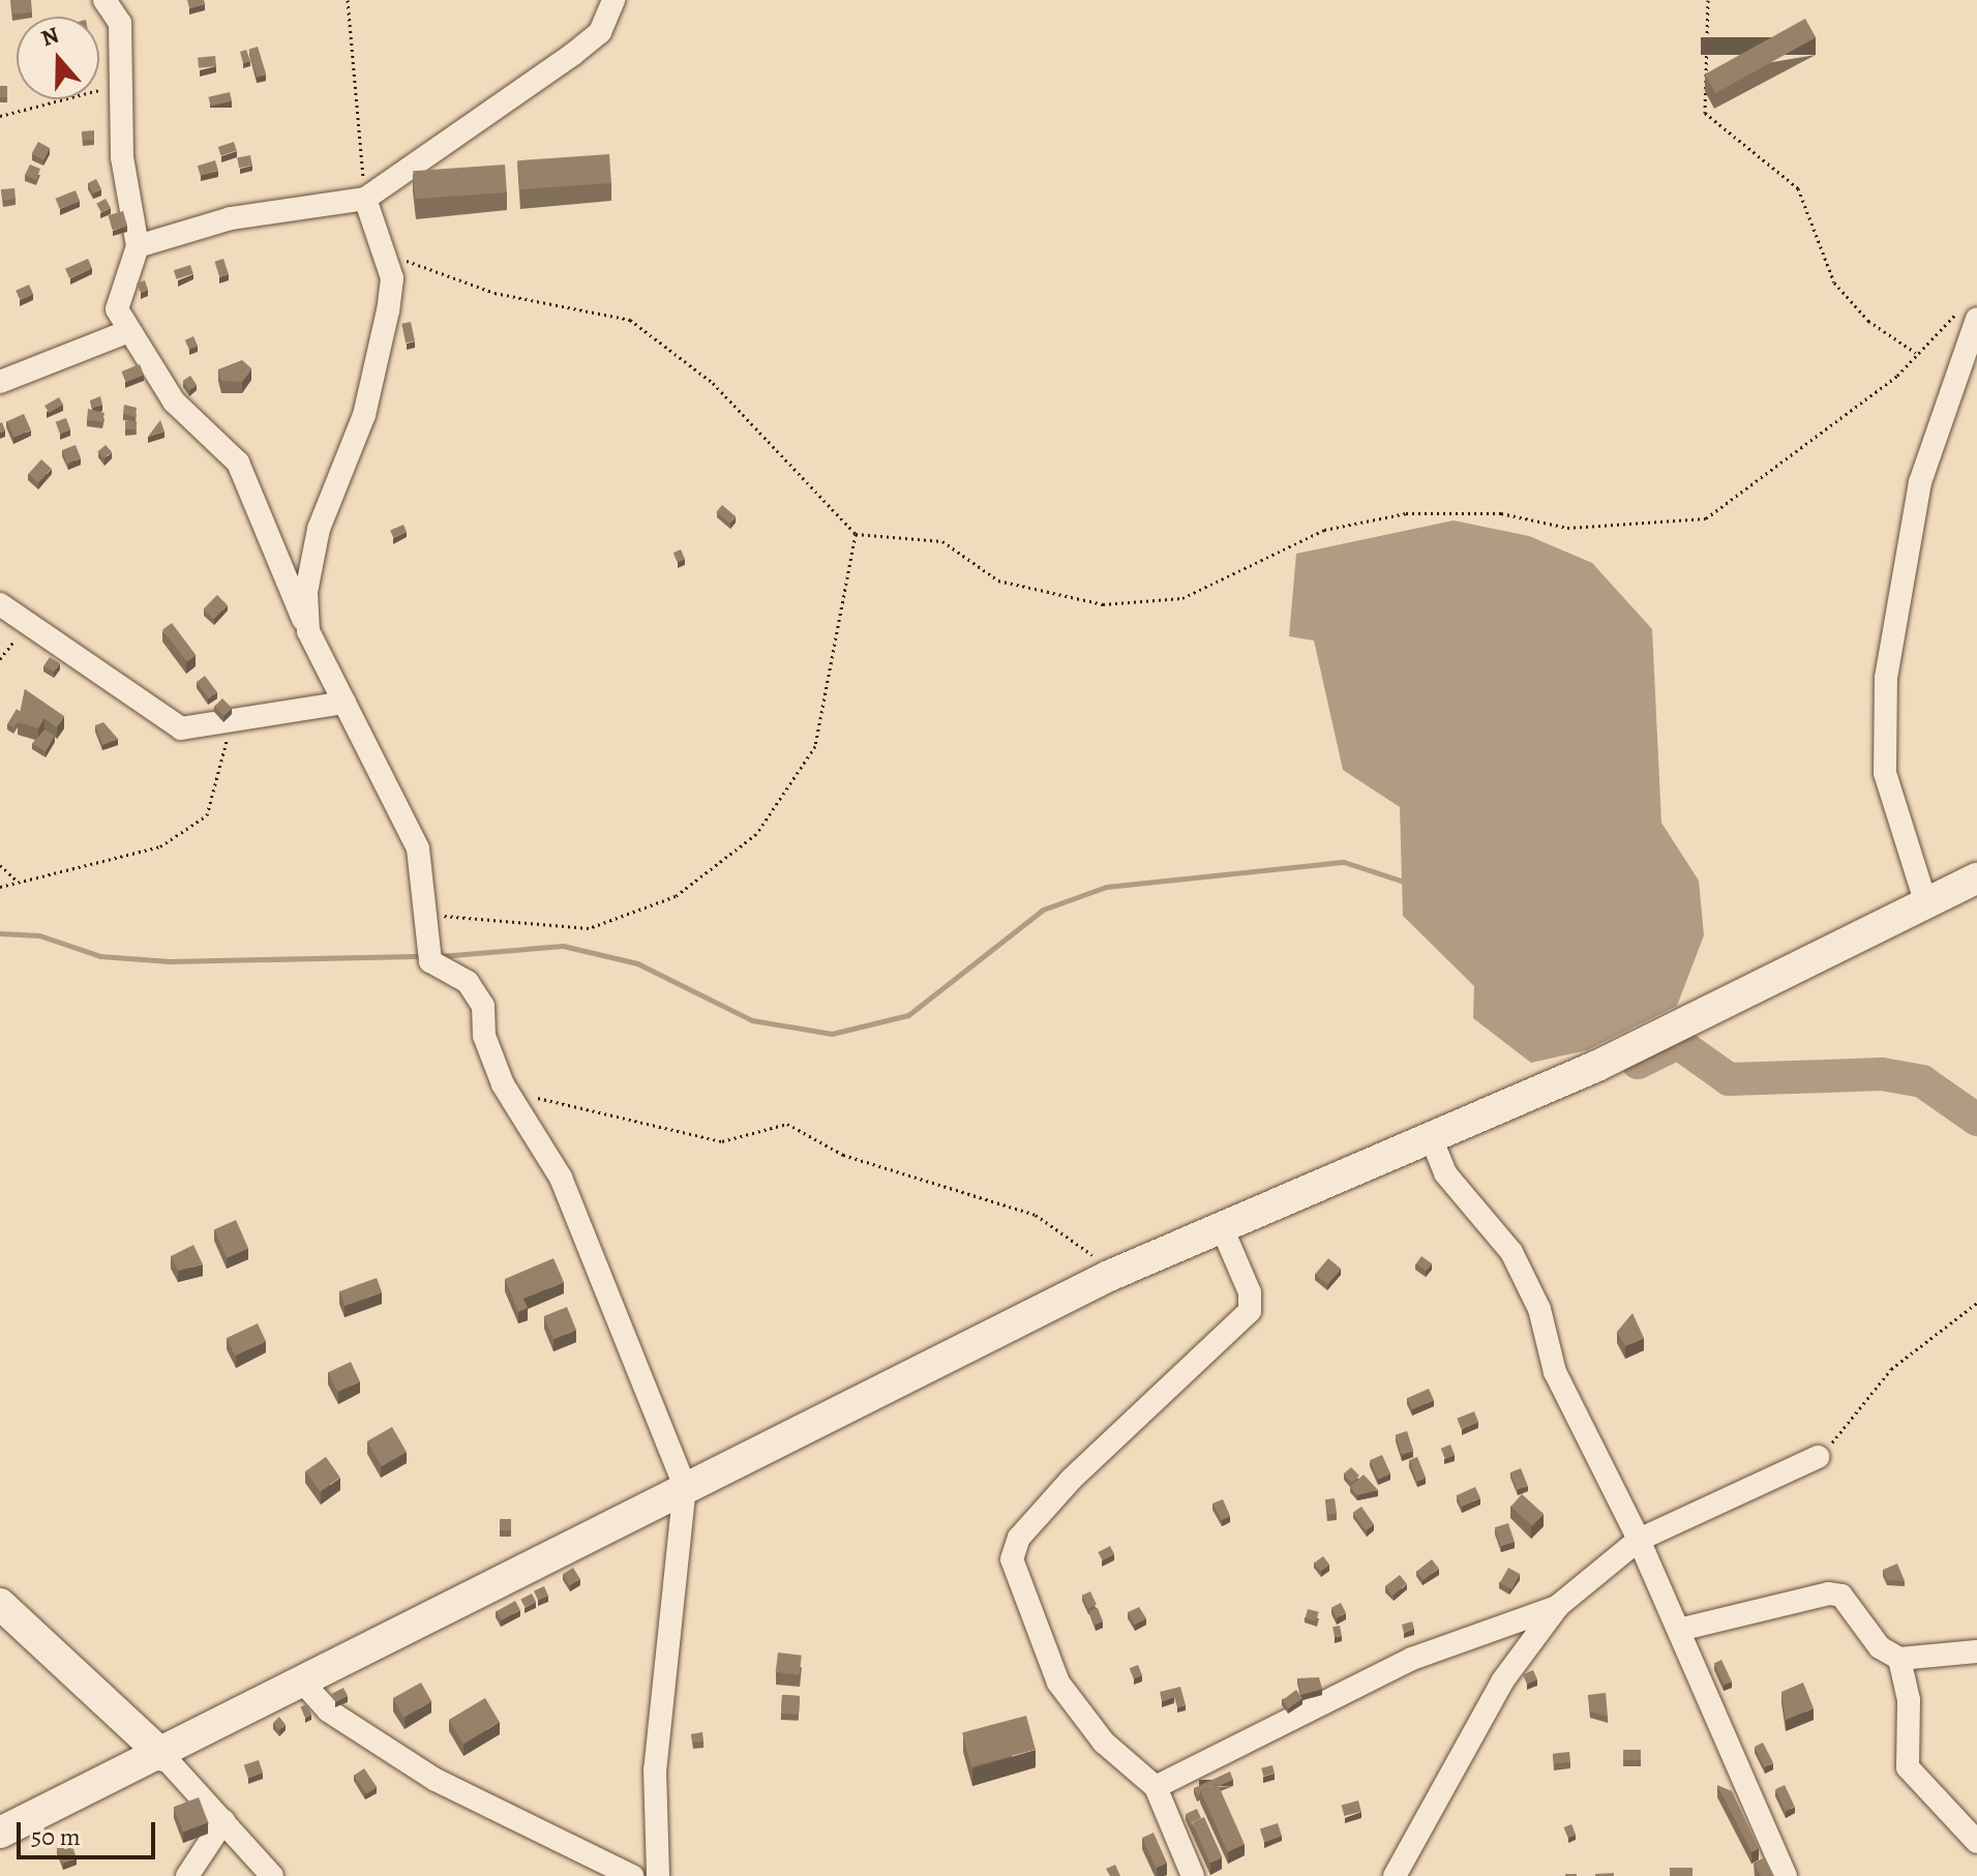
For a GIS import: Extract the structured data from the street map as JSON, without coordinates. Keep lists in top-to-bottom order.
{
  "scale_bar": "50 m",
  "north": "top"
}
